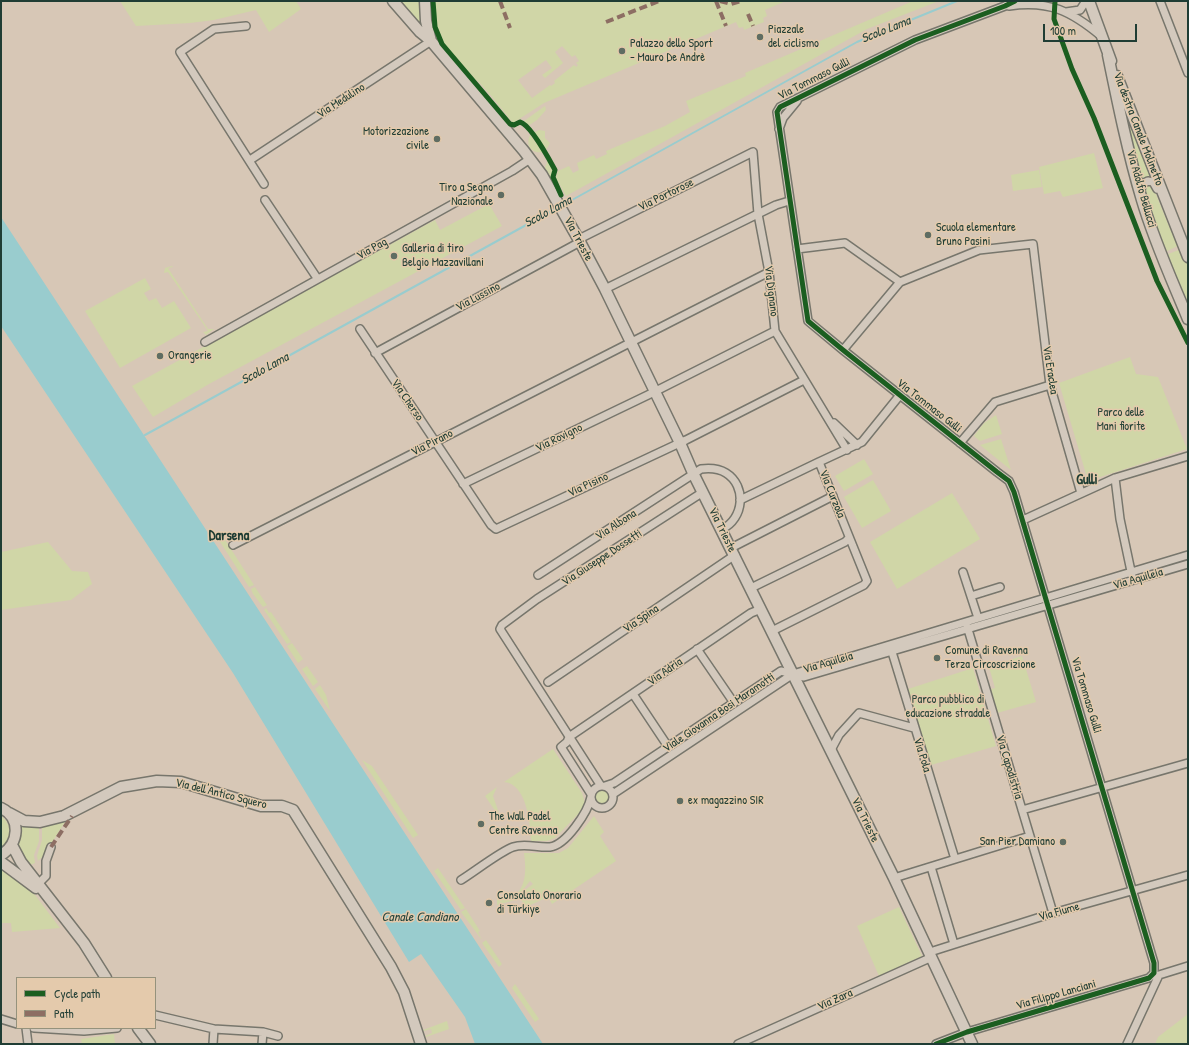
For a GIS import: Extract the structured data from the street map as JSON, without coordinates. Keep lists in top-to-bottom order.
{
  "streets": {
    "street": [
      "Via Tommaso Gulli",
      "Via Medulino",
      "Via destra Canale Molinetto",
      "Via Adolfo Bellucci",
      "Via Portorose",
      "Via Trieste",
      "Via Pag",
      "Via Dignano",
      "Via Lussino",
      "Via Eraclea",
      "Via Cherso",
      "Via Rovigno",
      "Via Pirano",
      "Via Pisino",
      "Via Curzola",
      "Via Albona",
      "Via Giuseppe Dossetti",
      "Via Aquileia",
      "Via Spina",
      "Via Adria",
      "Viale Giovanna Bosi Maramotti",
      "Via Pola",
      "Via Capodistria",
      "Via dell'Antico Squero",
      "Via Fiume",
      "Via Filippo Lanciani",
      "Via Zara"
    ]
  },
  "crossings": [
    ["Via Tommaso Gulli", "Via destra Canale Molinetto"],
    ["Via Tommaso Gulli", "Via Curzola"],
    ["Via Tommaso Gulli", "Via Aquileia"],
    ["Via Tommaso Gulli", "Via Fiume"],
    ["Via Tommaso Gulli", "Via Filippo Lanciani"],
    ["Via Medulino", "Via Trieste"],
    ["Via destra Canale Molinetto", "Via Adolfo Bellucci"],
    ["Via Portorose", "Via Trieste"],
    ["Via Portorose", "Via Dignano"],
    ["Via Portorose", "Via Lussino"],
    ["Via Trieste", "Via Pag"],
    ["Via Trieste", "Via Lussino"],
    ["Via Trieste", "Via Rovigno"],
    ["Via Trieste", "Via Pirano"],
    ["Via Trieste", "Via Pisino"],
    ["Via Trieste", "Via Curzola"],
    ["Via Trieste", "Via Albona"],
    ["Via Trieste", "Via Giuseppe Dossetti"],
    ["Via Trieste", "Via Aquileia"],
    ["Via Trieste", "Via Spina"],
    ["Via Trieste", "Via Adria"],
    ["Via Trieste", "Viale Giovanna Bosi Maramotti"],
    ["Via Trieste", "Via Fiume"],
    ["Via Trieste", "Via Filippo Lanciani"],
    ["Via Trieste", "Via Zara"],
    ["Via Dignano", "Via Rovigno"],
    ["Via Dignano", "Via Pirano"],
    ["Via Dignano", "Via Pisino"],
    ["Via Dignano", "Via Curzola"],
    ["Via Lussino", "Via Cherso"],
    ["Via Cherso", "Via Rovigno"],
    ["Via Cherso", "Via Pirano"],
    ["Via Cherso", "Via Pisino"],
    ["Via Curzola", "Via Spina"],
    ["Via Giuseppe Dossetti", "Via Adria"],
    ["Via Aquileia", "Viale Giovanna Bosi Maramotti"],
    ["Via Aquileia", "Via Pola"],
    ["Via Aquileia", "Via Capodistria"],
    ["Via Capodistria", "Via Fiume"],
    ["Via Fiume", "Via Zara"]
  ],
  "districts": ["Gulli", "Darsena"],
  "water": ["Scolo Lama", "Canale Candiano"],
  "parks": ["Parco delle Mani fiorite", "Parco pubblico di educazione stradale"],
  "places": [
    "Piazzale del ciclismo",
    "Palazzo dello Sport - Mauro De Andrè",
    "Motorizzazione civile",
    "Tiro a Segno Nazionale",
    "Scuola elementare Bruno Pasini",
    "Galleria di tiro Belgio Mazzavillani",
    "Orangerie",
    "Comune di Ravenna Terza Circoscrizione",
    "ex magazzino SIR",
    "The Wall Padel Centre Ravenna",
    "San Pier Damiano",
    "Consolato Onorario di Türkiye"
  ],
  "legend": ["Cycle path", "Path"],
  "scale_bar": "100 m"
}
